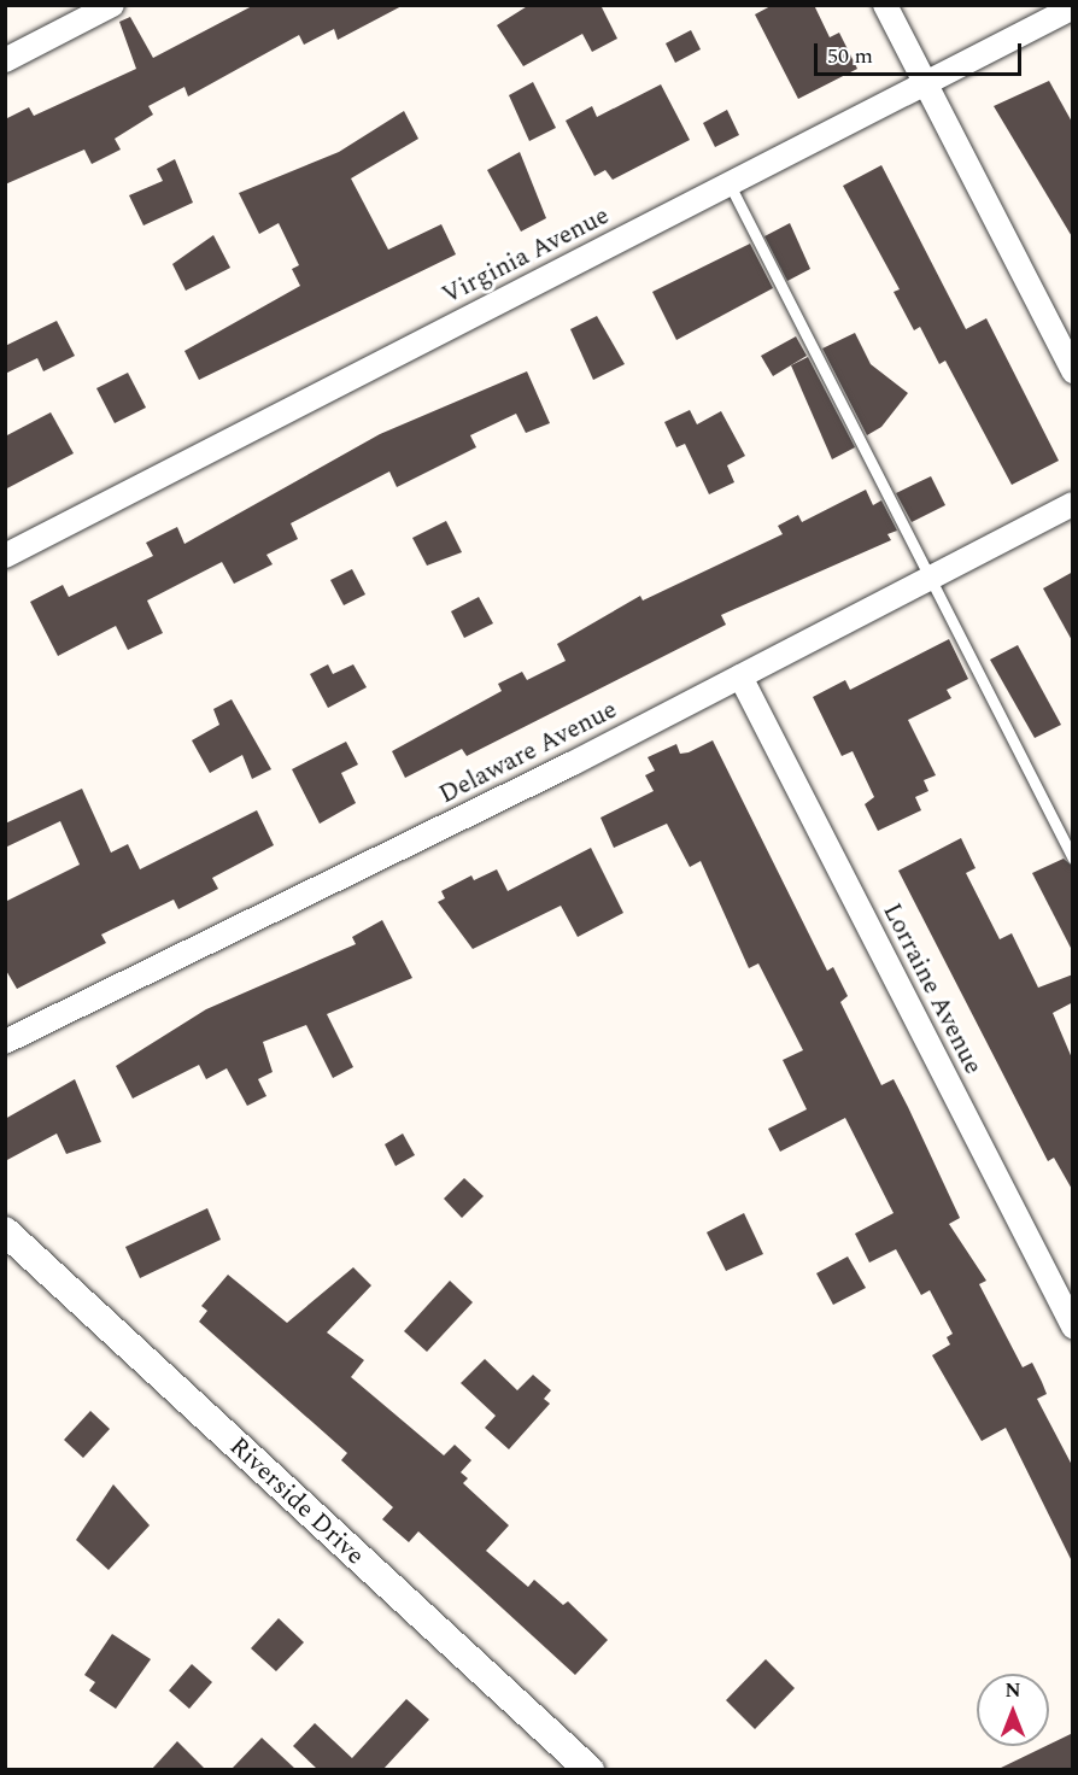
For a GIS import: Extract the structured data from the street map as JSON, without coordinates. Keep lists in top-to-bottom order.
{
  "streets": {
    "street": [
      "Virginia Avenue",
      "Delaware Avenue",
      "Lorraine Avenue",
      "Riverside Drive"
    ]
  },
  "crossings": [
    ["Delaware Avenue", "Lorraine Avenue"]
  ],
  "scale_bar": "50 m",
  "north": "top"
}
